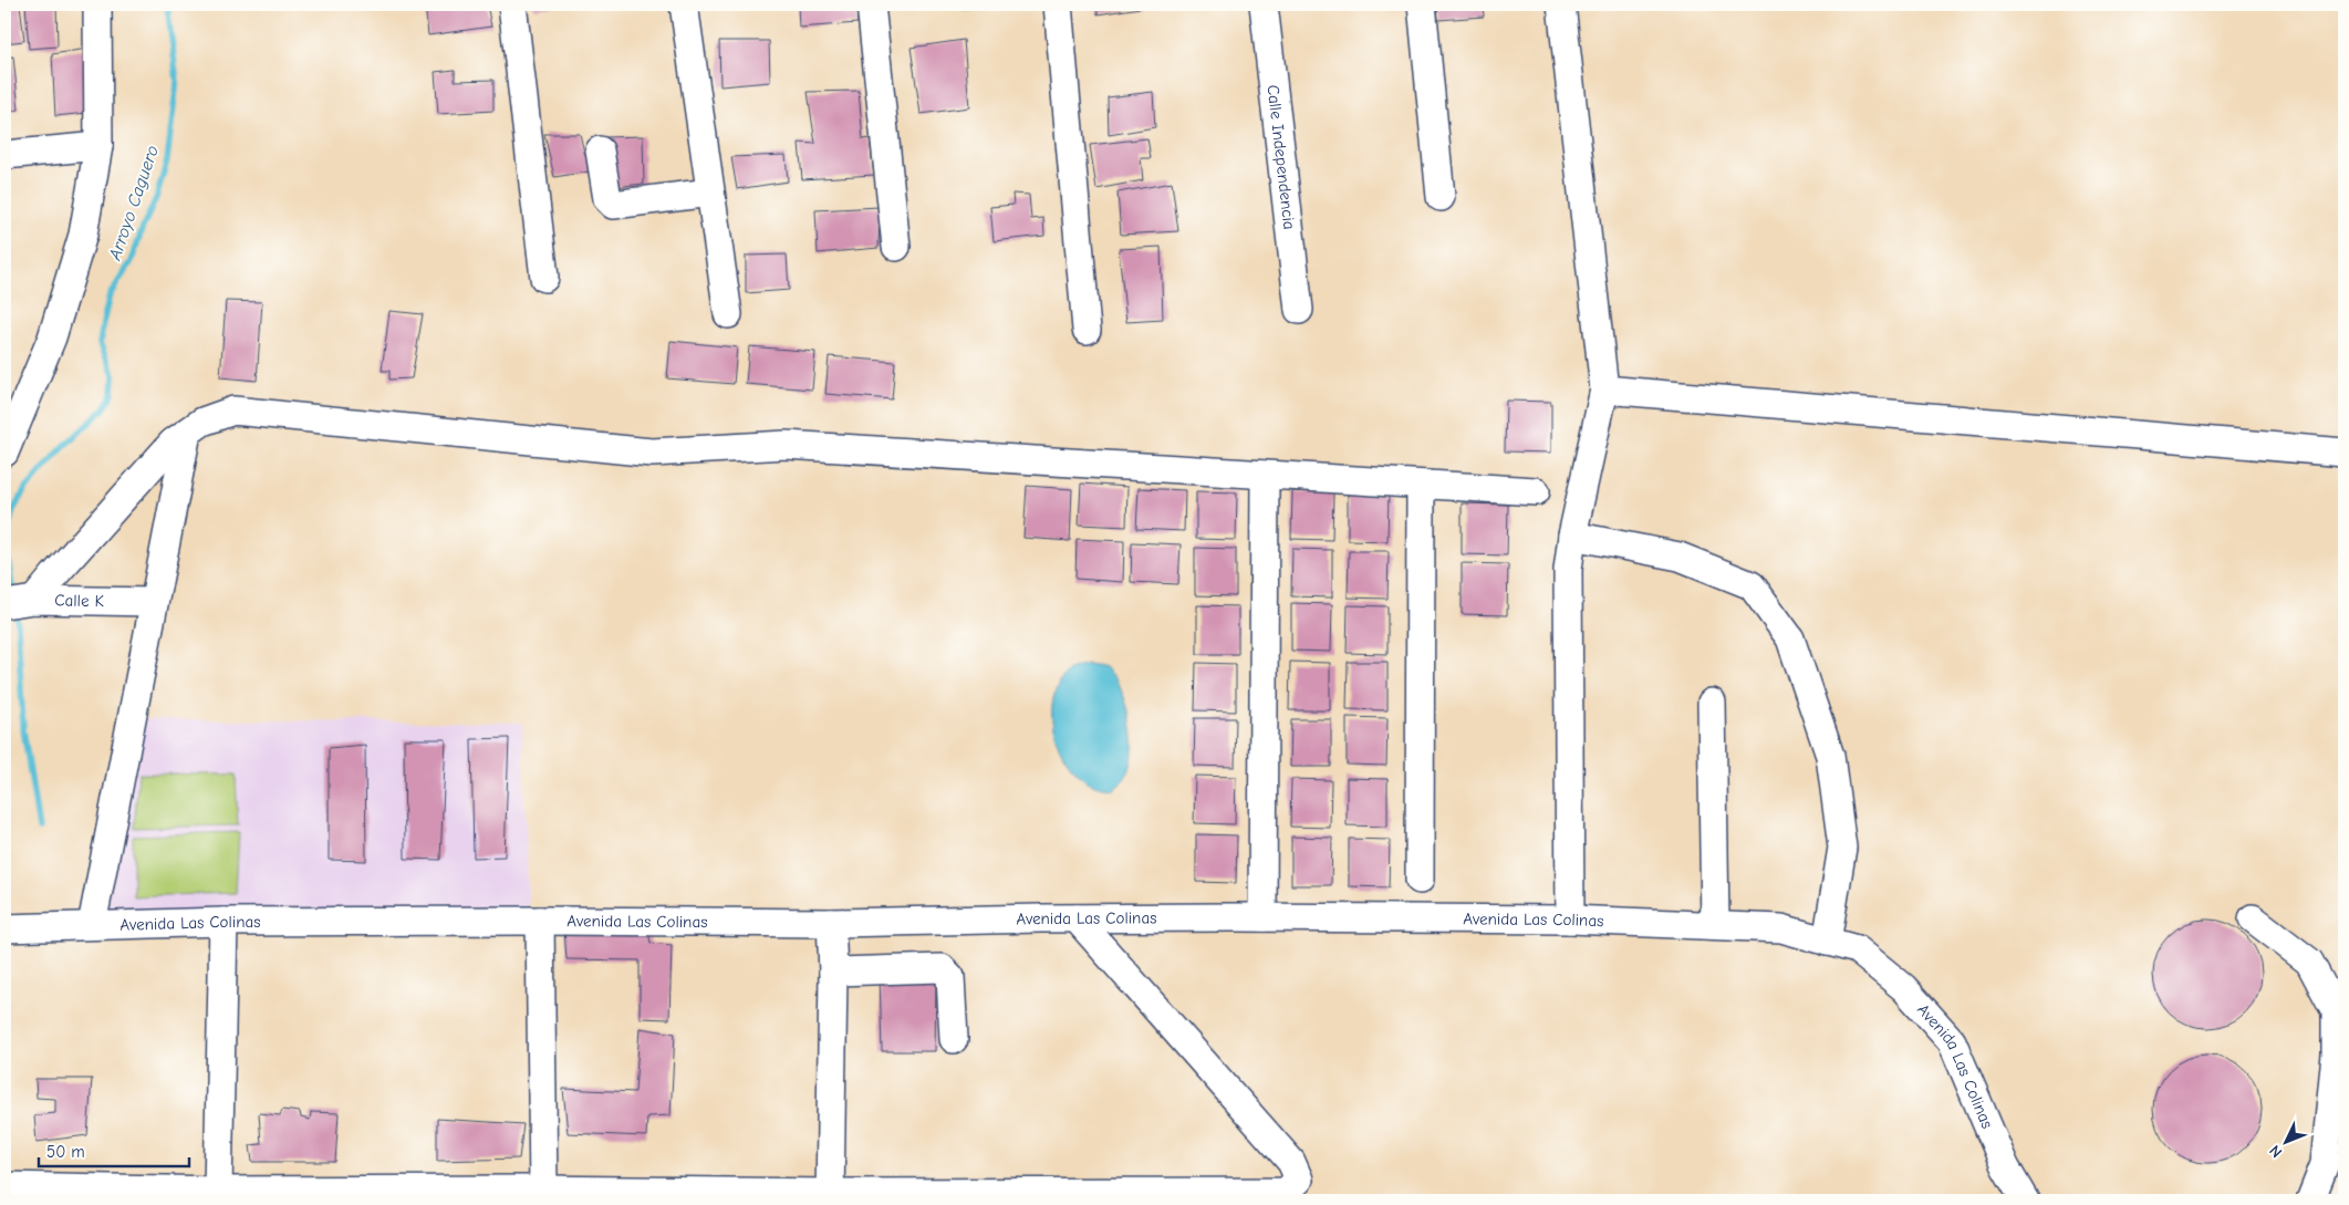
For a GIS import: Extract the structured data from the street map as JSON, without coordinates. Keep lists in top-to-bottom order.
{
  "streets": {
    "street": ["Calle Independencia", "Calle K", "Avenida Las Colinas"]
  },
  "water": ["Arroyo Caguero"],
  "scale_bar": "50 m",
  "north": "bottom left"
}
